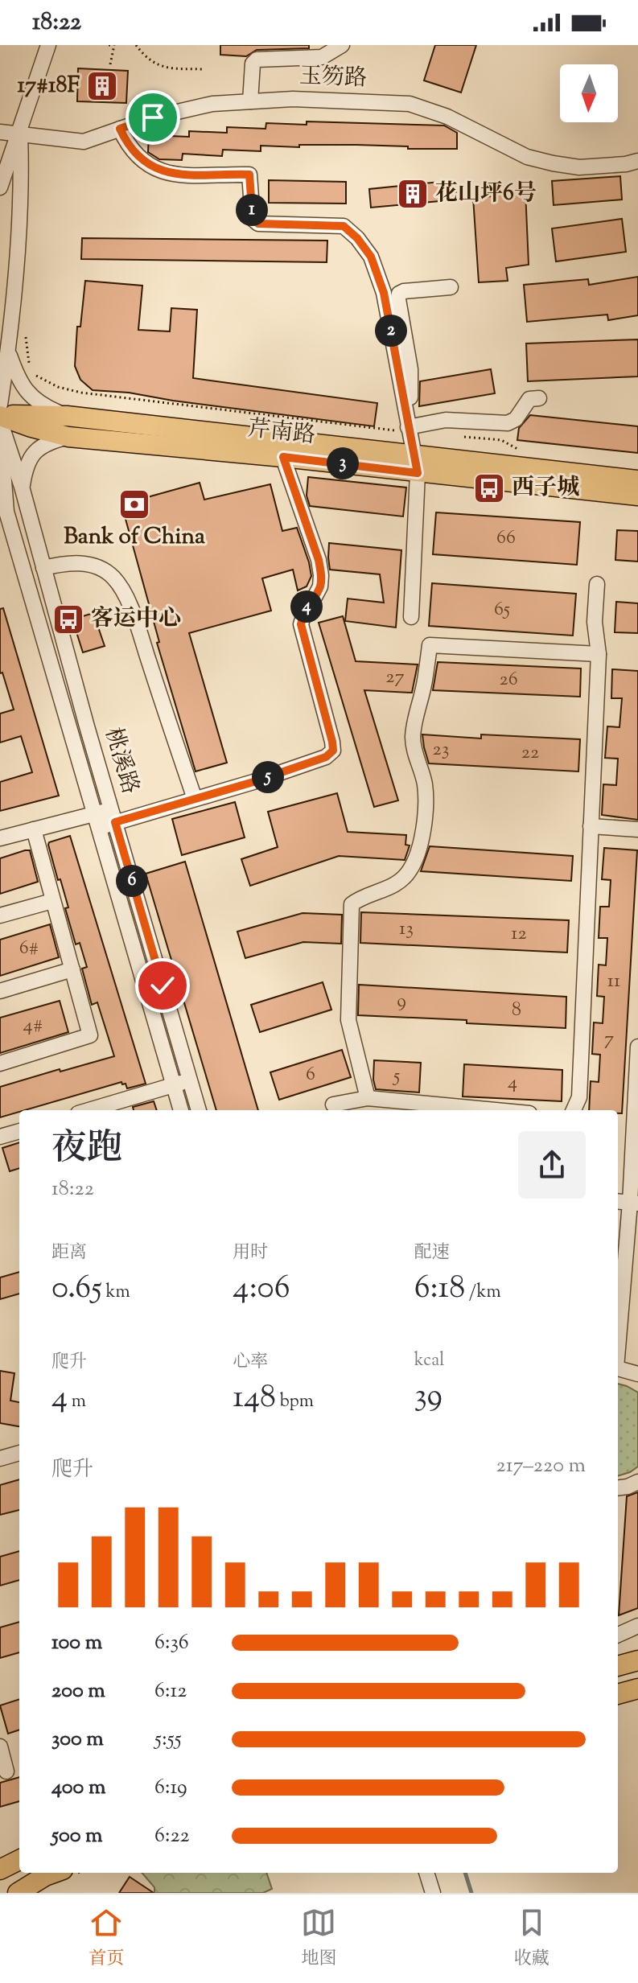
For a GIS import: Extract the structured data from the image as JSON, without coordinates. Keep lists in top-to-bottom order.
{
  "streets": {
    "main road": ["芹南路"],
    "street": ["玉笏路", "桃溪路"]
  },
  "crossings": [
    ["芹南路", "桃溪路"]
  ],
  "places": {
    "building": ["17#18F", "花山坪6号"],
    "bus stop": ["西子城", "客运中心"],
    "bank": ["Bank of China"]
  },
  "house_numbers": [
    "66",
    "65",
    "27",
    "26",
    "23",
    "22",
    "13",
    "12",
    "6#",
    "11",
    "9",
    "8",
    "4#",
    "7",
    "6",
    "5",
    "4"
  ],
  "north": "bottom",
  "page": {
    "status": "18:22",
    "pins": [
      "1",
      "2",
      "3",
      "4",
      "5",
      "6"
    ],
    "heading": ["夜跑", "18:22"],
    "stats": [
      ["距离", "0.65 km"],
      ["用时", "4:06"],
      ["配速", "6:18 /km"],
      ["爬升", "4 m"],
      ["心率", "148 bpm"],
      ["kcal", "39"]
    ],
    "chart": ["爬升", "217–220 m"],
    "list": [
      {
        "name": "100 m",
        "note": "6:36"
      },
      {
        "name": "200 m",
        "note": "6:12"
      },
      {
        "name": "300 m",
        "note": "5:55"
      },
      {
        "name": "400 m",
        "note": "6:19"
      },
      {
        "name": "500 m",
        "note": "6:22"
      }
    ],
    "tabs": ["首页", "地图", "收藏"]
  }
}
